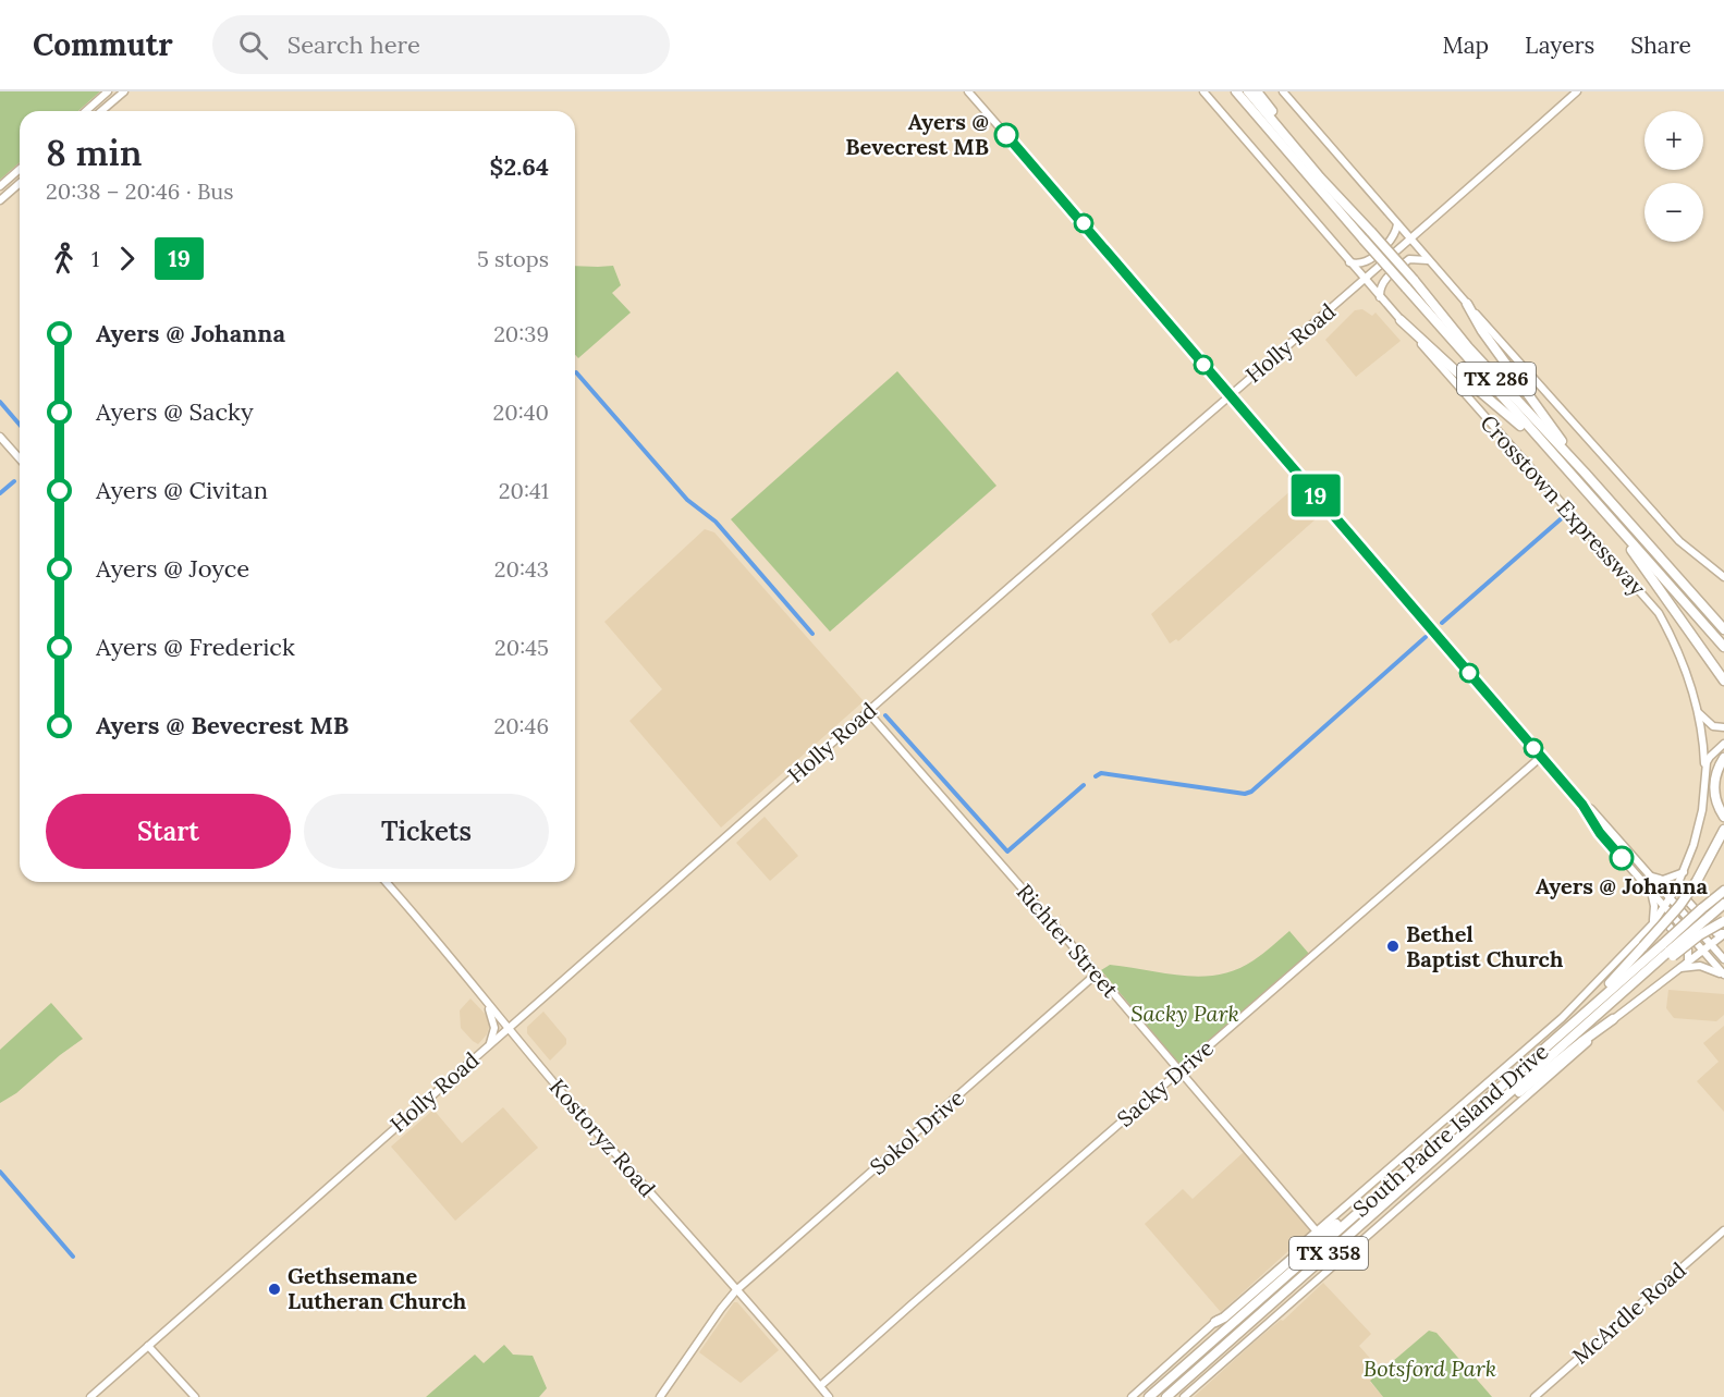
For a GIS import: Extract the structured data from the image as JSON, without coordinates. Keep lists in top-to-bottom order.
{
  "streets": {
    "highway": [
      "TX 286",
      "Crosstown Expressway",
      "South Padre Island Drive",
      "TX 358"
    ],
    "main road": [
      "Holly Road",
      "Richter Street",
      "Sacky Drive",
      "Sokol Drive",
      "Kostoryz Road",
      "McArdle Road"
    ]
  },
  "crossings": [
    ["Holly Road", "Crosstown Expressway"],
    ["Holly Road", "Richter Street"],
    ["Holly Road", "Kostoryz Road"],
    ["Crosstown Expressway", "Richter Street"],
    ["Richter Street", "Sacky Drive"],
    ["Richter Street", "Sokol Drive"],
    ["Sacky Drive", "Kostoryz Road"],
    ["Sokol Drive", "Kostoryz Road"]
  ],
  "parks": ["Sacky Park", "Botsford Park"],
  "places": [
    "Ayers @ Bevecrest MB",
    "Ayers @ Johanna",
    "Bethel Baptist Church",
    "Gethsemane Lutheran Church"
  ],
  "lines": ["bus line 19"],
  "page": {
    "header": "Commutr",
    "search": "Search here",
    "nav": ["Map", "Layers", "Share"],
    "on_map": "19",
    "map_buttons": ["+", "−"],
    "heading": ["8 min", "20:38 – 20:46 · Bus", "$2.64"],
    "legs": ["1", "19", "5 stops"],
    "list": [
      {
        "name": "Ayers @ Johanna",
        "value": "20:39"
      },
      {
        "name": "Ayers @ Sacky",
        "value": "20:40"
      },
      {
        "name": "Ayers @ Civitan",
        "value": "20:41"
      },
      {
        "name": "Ayers @ Joyce",
        "value": "20:43"
      },
      {
        "name": "Ayers @ Frederick",
        "value": "20:45"
      },
      {
        "name": "Ayers @ Bevecrest MB",
        "value": "20:46"
      }
    ],
    "buttons": ["Start", "Tickets"]
  }
}
